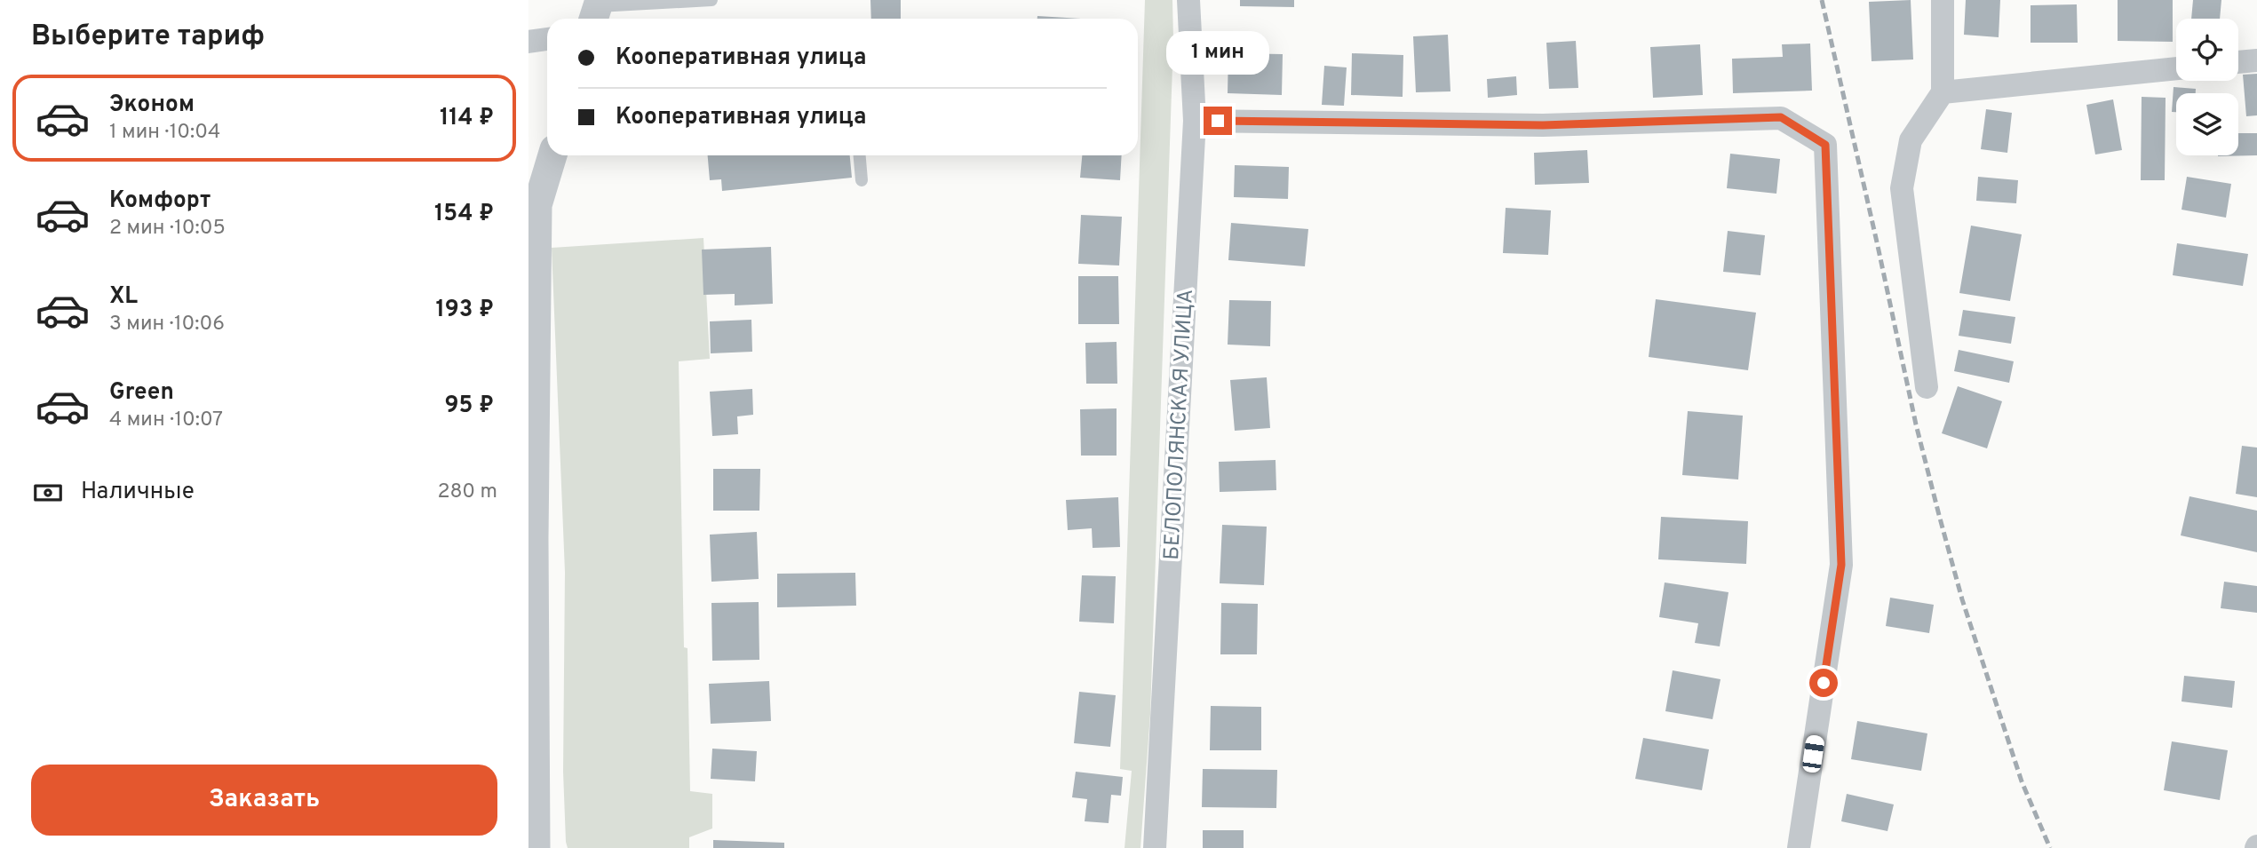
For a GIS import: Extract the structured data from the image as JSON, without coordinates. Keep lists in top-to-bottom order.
{
  "streets": {
    "street": ["БЕЛОПОЛЯНСКАЯ УЛИЦА"]
  },
  "page": {
    "heading": "Выберите тариф",
    "banner": ["Кооперативная улица", "Кооперативная улица"],
    "bubble": "1 мин",
    "list": [
      {
        "name": "Эконом",
        "note": "1 мин · 10:04",
        "value": "114 ₽"
      },
      {
        "name": "Комфорт",
        "note": "2 мин · 10:05",
        "value": "154 ₽"
      },
      {
        "name": "XL",
        "note": "3 мин · 10:06",
        "value": "193 ₽"
      },
      {
        "name": "Green",
        "note": "4 мин · 10:07",
        "value": "95 ₽"
      }
    ],
    "pay": ["Наличные", "280 m"],
    "buttons": "Заказать"
  }
}
